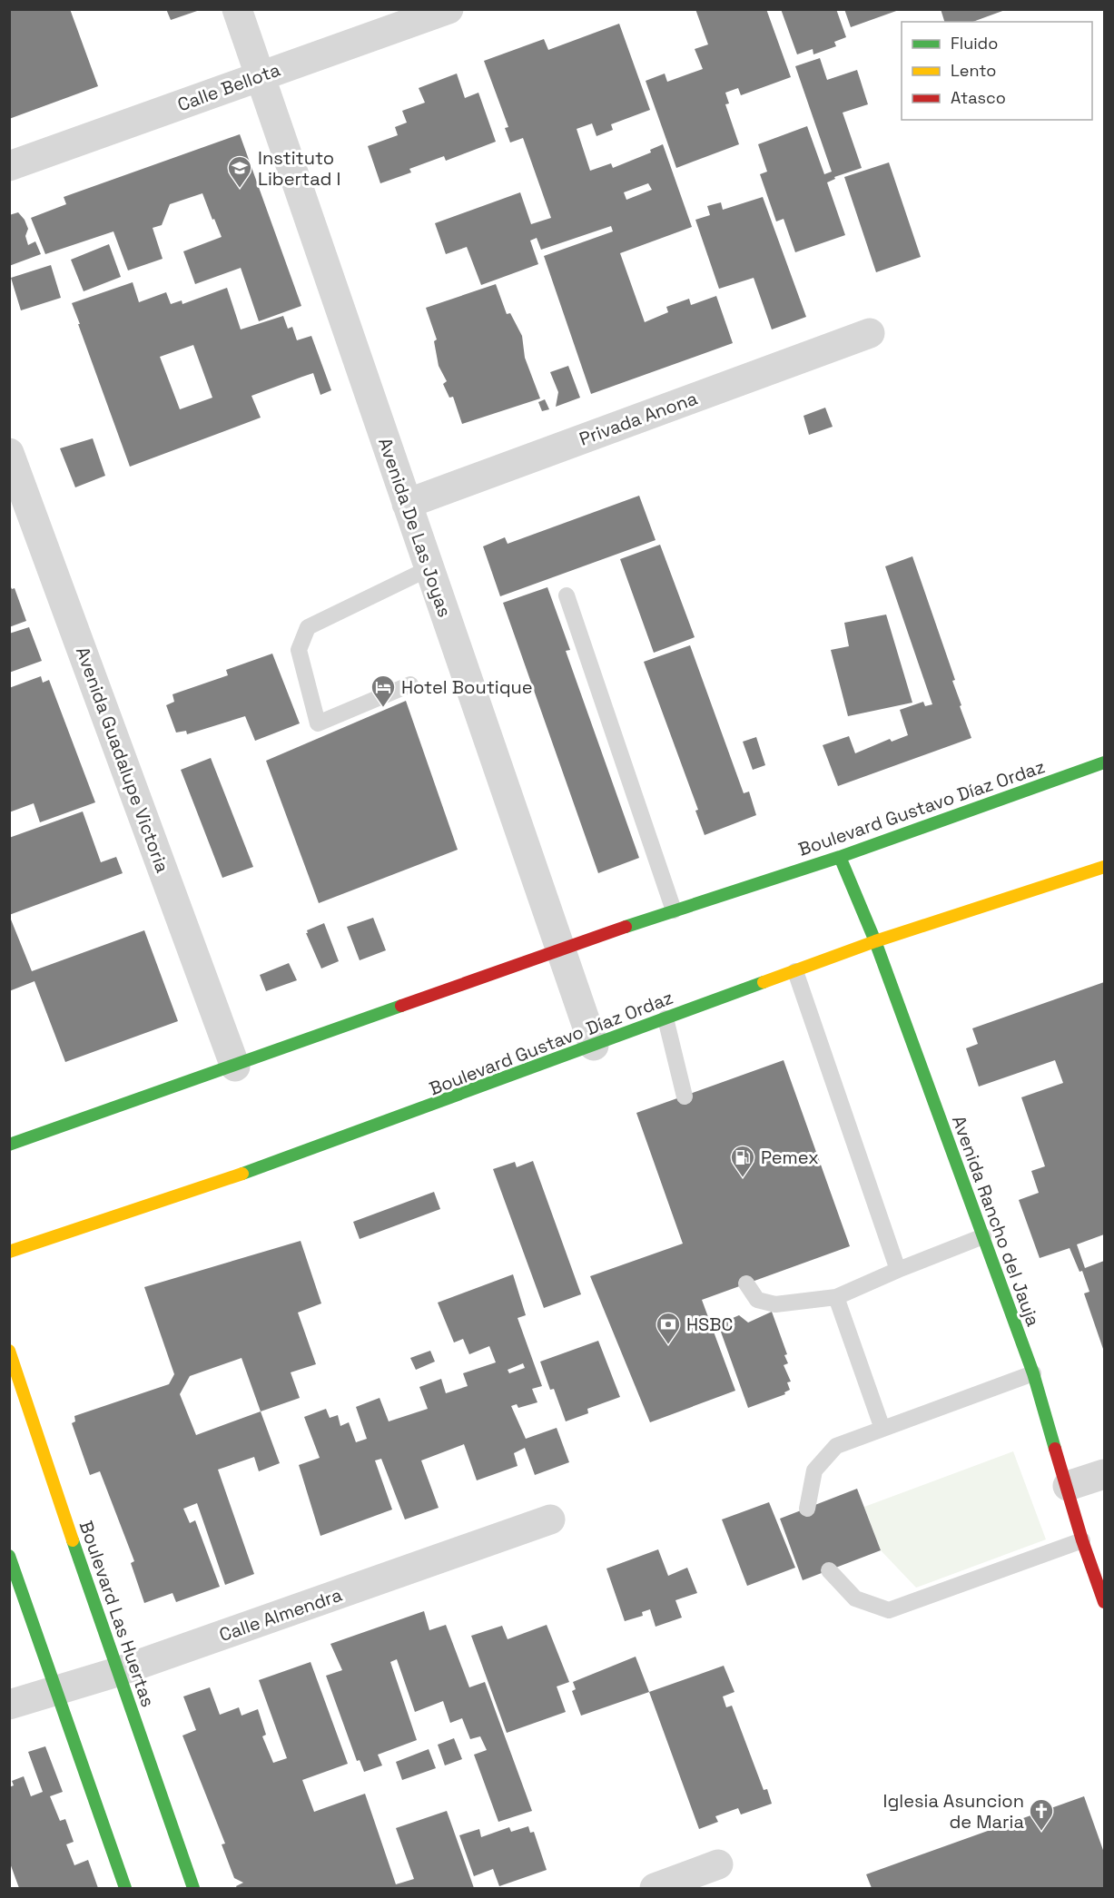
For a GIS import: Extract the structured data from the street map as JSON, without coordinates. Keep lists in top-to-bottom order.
{
  "streets": {
    "main road": ["Boulevard Gustavo Díaz Ordaz", "Avenida Rancho del Jauja", "Boulevard Las Huertas"],
    "street": [
      "Calle Bellota",
      "Privada Anona",
      "Avenida De Las Joyas",
      "Avenida Guadalupe Victoria",
      "Calle Almendra"
    ]
  },
  "crossings": [
    ["Calle Bellota", "Avenida De Las Joyas"],
    ["Privada Anona", "Avenida De Las Joyas"],
    ["Avenida De Las Joyas", "Boulevard Gustavo Díaz Ordaz"],
    ["Avenida Guadalupe Victoria", "Boulevard Gustavo Díaz Ordaz"],
    ["Boulevard Gustavo Díaz Ordaz", "Avenida Rancho del Jauja"],
    ["Boulevard Las Huertas", "Calle Almendra"]
  ],
  "places": {
    "school or university": ["Instituto Libertad I"],
    "hotel": ["Hotel Boutique"],
    "fuel station": ["Pemex"],
    "bank": ["HSBC"],
    "church": ["Iglesia Asuncion de Maria"]
  },
  "legend": ["Fluido", "Lento", "Atasco"]
}
